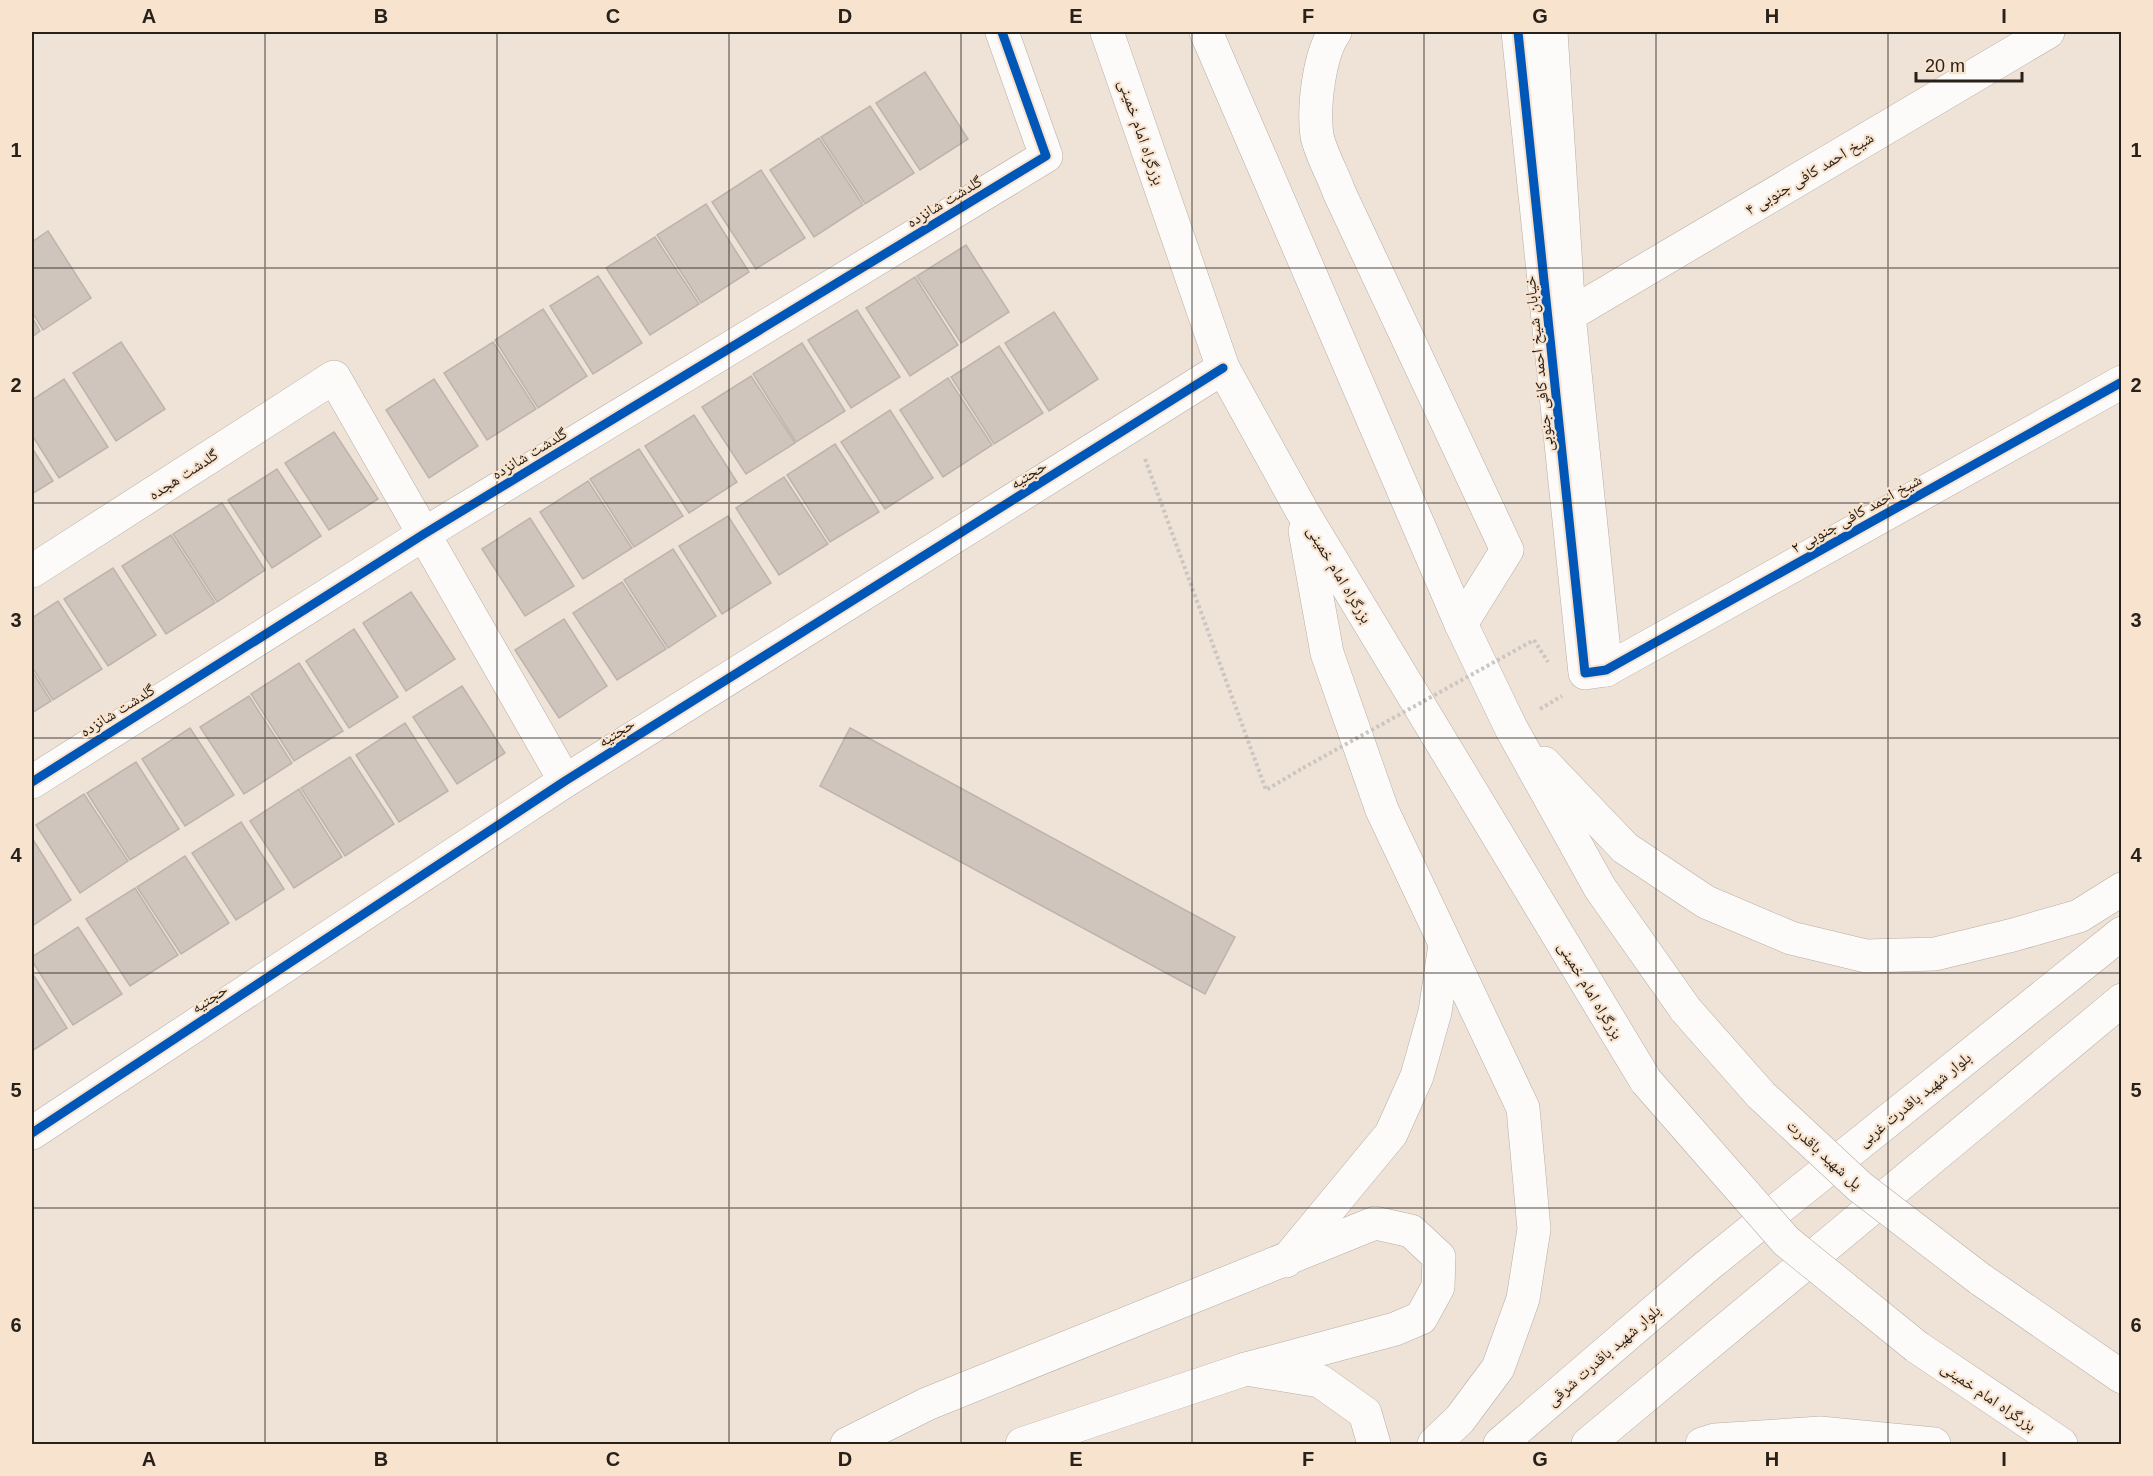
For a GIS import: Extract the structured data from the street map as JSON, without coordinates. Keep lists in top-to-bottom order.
{
  "streets": {
    "main road": [
      "بزرگراه امام خمینی",
      "شیخ احمد کافی جنوبی ۴",
      "گلدشت شانزده",
      "خیابان شیخ احمد کافی جنوبی",
      "گلدشت هجده",
      "حجتیه",
      "شیخ احمد کافی جنوبی ۲",
      "بلوار شهید باقدرت غربی",
      "پل شهید باقدرت",
      "بلوار شهید باقدرت شرقی"
    ]
  },
  "crossings": [
    ["بزرگراه امام خمینی", "حجتیه"],
    ["گلدشت شانزده", "گلدشت هجده"],
    ["خیابان شیخ احمد کافی جنوبی", "شیخ احمد کافی جنوبی ۲"],
    ["بلوار شهید باقدرت غربی", "بلوار شهید باقدرت شرقی"]
  ],
  "scale_bar": "20 m",
  "grid": {
    "columns": [
      "A",
      "B",
      "C",
      "D",
      "E",
      "F",
      "G",
      "H",
      "I"
    ],
    "rows": [
      "1",
      "2",
      "3",
      "4",
      "5",
      "6"
    ]
  }
}
